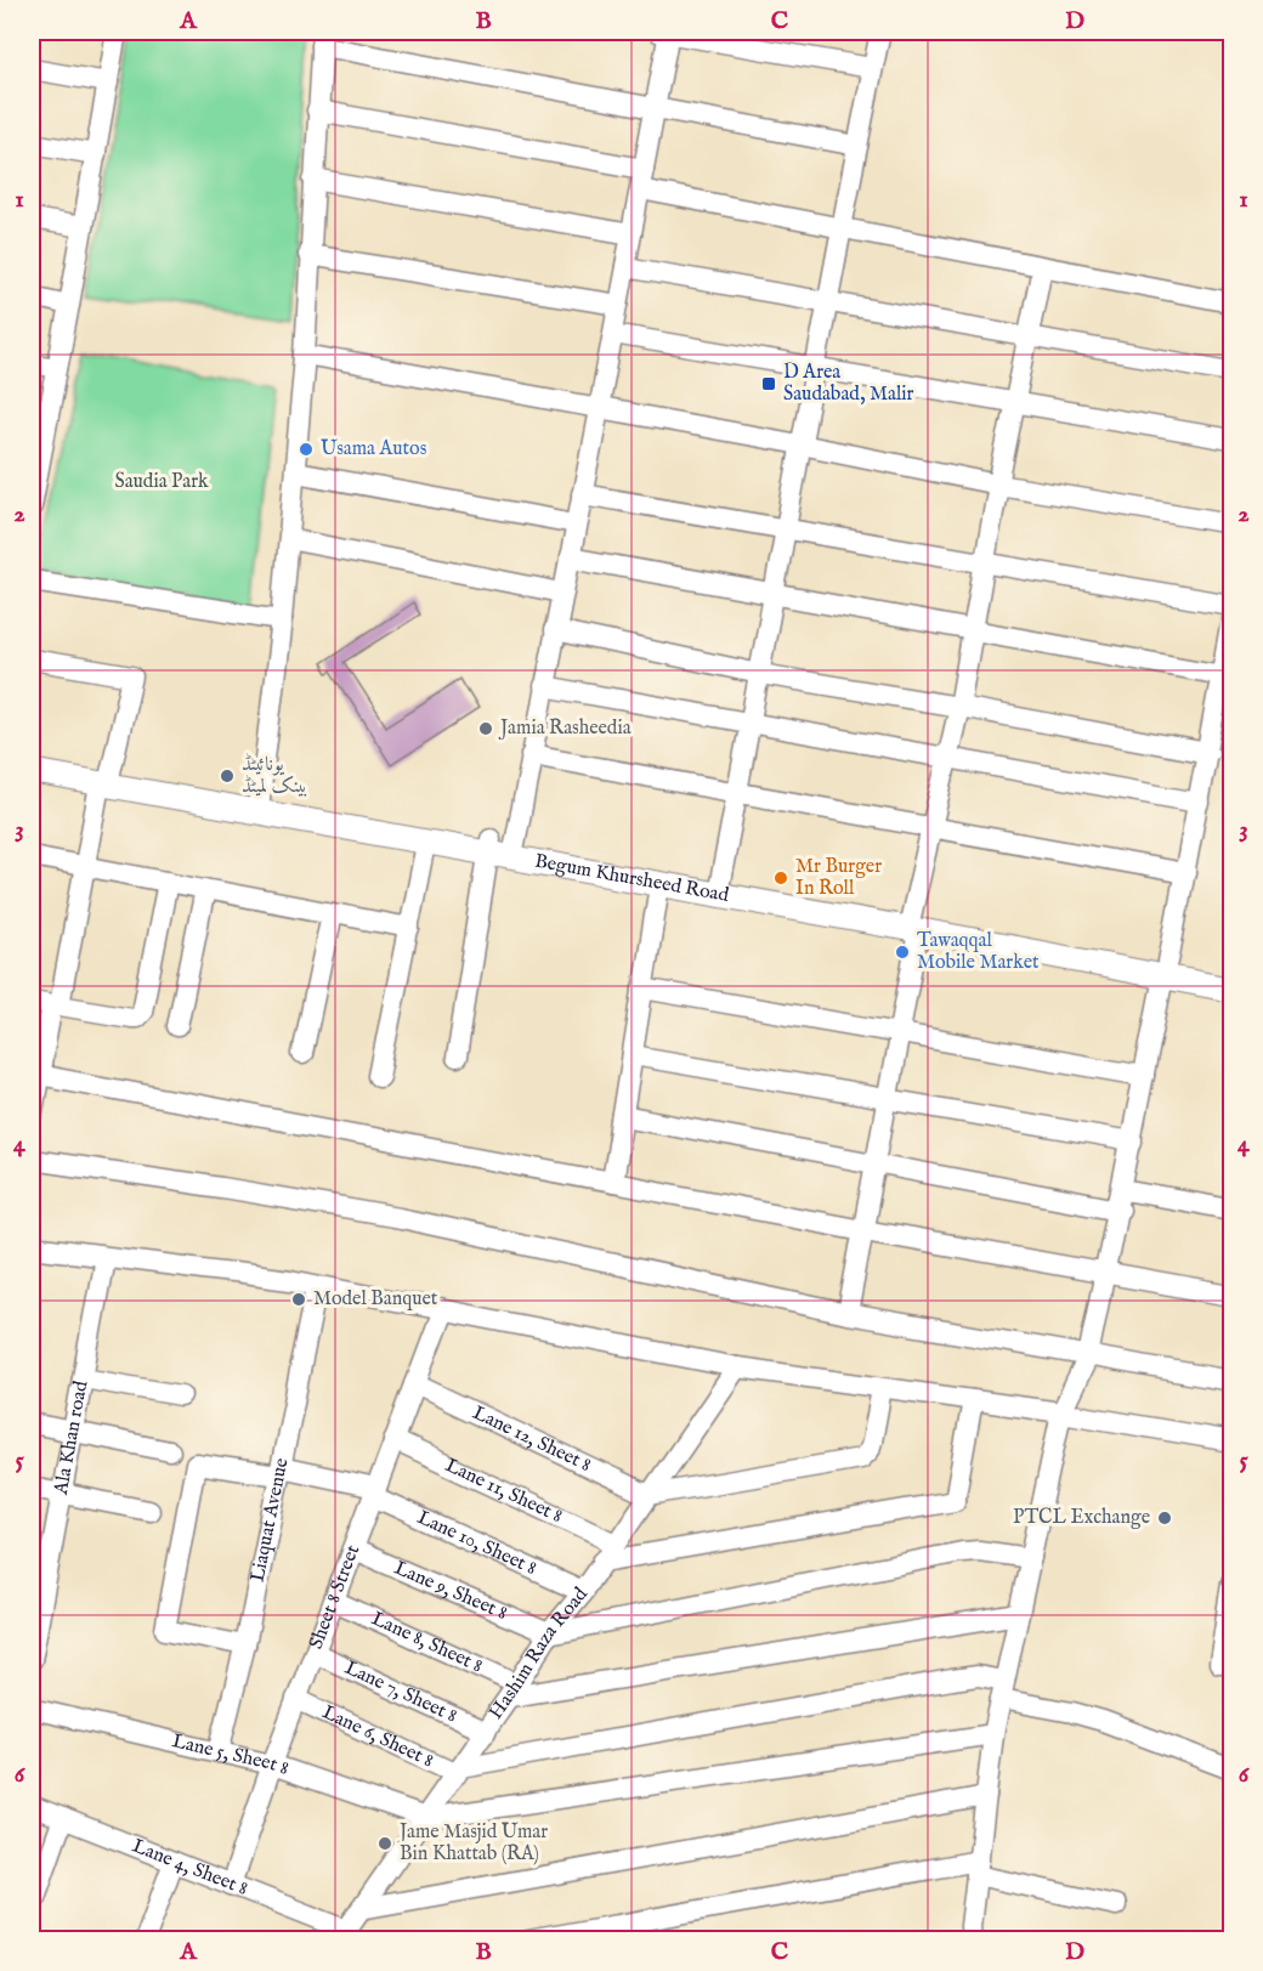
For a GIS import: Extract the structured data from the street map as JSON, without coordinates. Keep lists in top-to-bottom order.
{
  "streets": {
    "main road": ["Begum Khursheed Road"],
    "street": [
      "Ala Khan road",
      "Lane 12, Sheet 8",
      "Lane 11, Sheet 8",
      "Liaquat Avenue",
      "Lane 10, Sheet 8",
      "Lane 9, Sheet 8",
      "Sheet 8 Street",
      "Lane 8, Sheet 8",
      "Hashim Raza Road",
      "Lane 7, Sheet 8",
      "Lane 6, Sheet 8",
      "Lane 5, Sheet 8",
      "Lane 4, Sheet 8"
    ]
  },
  "crossings": [
    ["Lane 12, Sheet 8", "Sheet 8 Street"],
    ["Lane 12, Sheet 8", "Hashim Raza Road"],
    ["Lane 11, Sheet 8", "Sheet 8 Street"],
    ["Lane 11, Sheet 8", "Hashim Raza Road"],
    ["Liaquat Avenue", "Lane 10, Sheet 8"],
    ["Liaquat Avenue", "Lane 5, Sheet 8"],
    ["Lane 10, Sheet 8", "Sheet 8 Street"],
    ["Lane 10, Sheet 8", "Hashim Raza Road"],
    ["Lane 9, Sheet 8", "Sheet 8 Street"],
    ["Lane 9, Sheet 8", "Hashim Raza Road"],
    ["Sheet 8 Street", "Lane 8, Sheet 8"],
    ["Sheet 8 Street", "Lane 7, Sheet 8"],
    ["Sheet 8 Street", "Lane 6, Sheet 8"],
    ["Sheet 8 Street", "Lane 5, Sheet 8"],
    ["Sheet 8 Street", "Lane 4, Sheet 8"],
    ["Lane 8, Sheet 8", "Hashim Raza Road"],
    ["Hashim Raza Road", "Lane 7, Sheet 8"],
    ["Hashim Raza Road", "Lane 6, Sheet 8"],
    ["Hashim Raza Road", "Lane 5, Sheet 8"],
    ["Hashim Raza Road", "Lane 4, Sheet 8"]
  ],
  "parks": ["Saudia Park"],
  "places": {
    "transit": ["D Area Saudabad, Malir"],
    "other": [
      "Usama Autos",
      "Jamia Rasheedia",
      "یونائیٹڈ بینک لمیٹڈ",
      "Mr Burger In Roll",
      "Tawaqqal Mobile Market",
      "Model Banquet",
      "PTCL Exchange",
      "Jame Masjid Umar Bin Khattab (RA)"
    ]
  },
  "grid": {
    "columns": [
      "A",
      "B",
      "C",
      "D"
    ],
    "rows": [
      "1",
      "2",
      "3",
      "4",
      "5",
      "6"
    ]
  }
}
